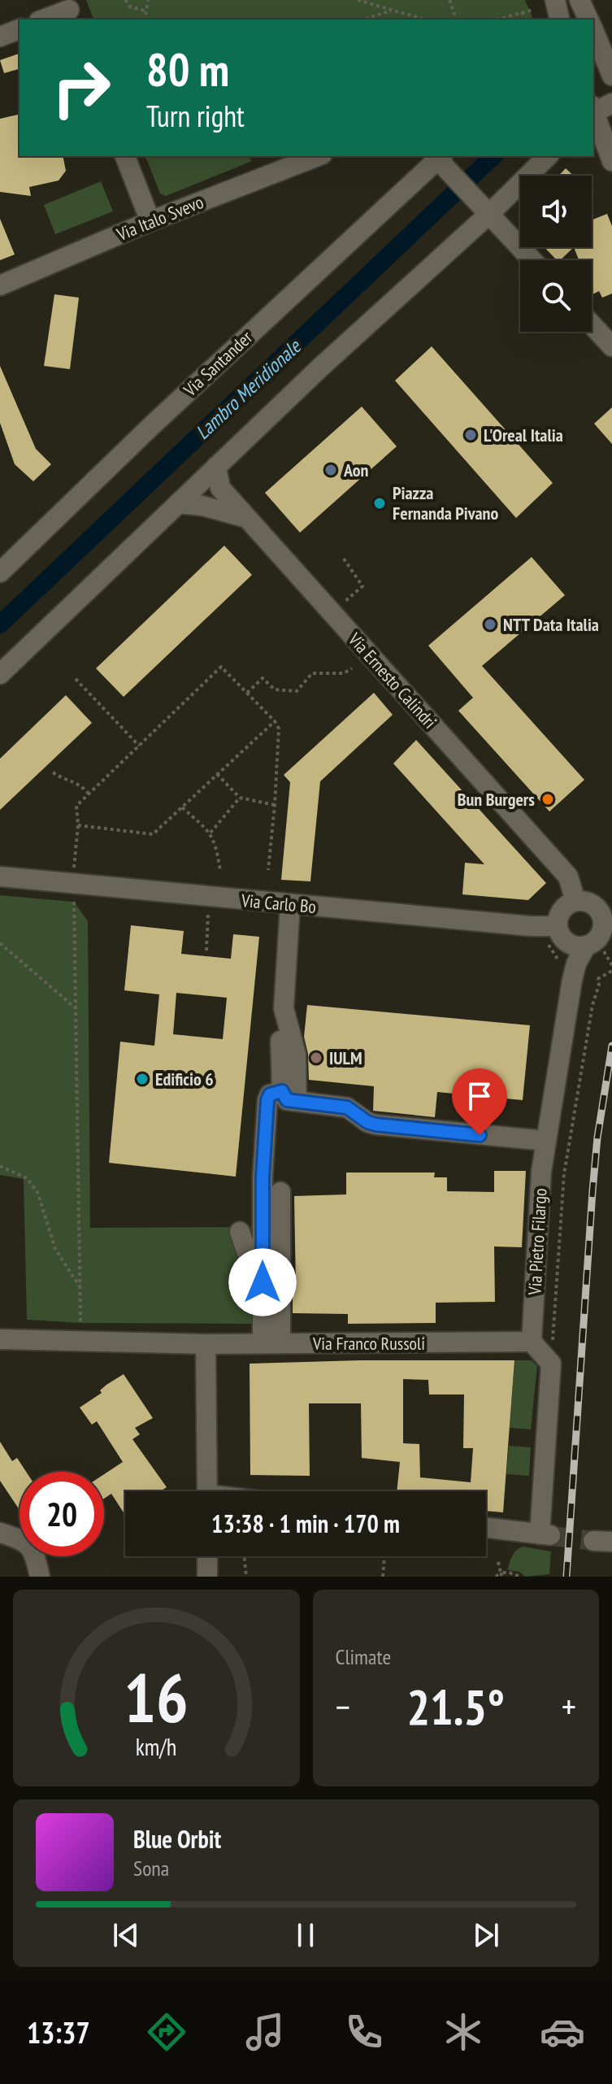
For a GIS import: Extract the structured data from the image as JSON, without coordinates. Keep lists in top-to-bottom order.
{
  "streets": {
    "street": [
      "Via Italo Svevo",
      "Via Santander",
      "Via Ernesto Calindri",
      "Via Carlo Bo",
      "Via Pietro Filargo",
      "Via Franco Russoli"
    ]
  },
  "crossings": [
    ["Via Ernesto Calindri", "Via Carlo Bo"],
    ["Via Ernesto Calindri", "Via Pietro Filargo"],
    ["Via Carlo Bo", "Via Pietro Filargo"],
    ["Via Pietro Filargo", "Via Franco Russoli"]
  ],
  "water": ["Lambro Meridionale"],
  "places": [
    "L'Oreal Italia",
    "Aon",
    "Piazza Fernanda Pivano",
    "NTT Data Italia",
    "Bun Burgers",
    "IULM",
    "Edificio 6"
  ],
  "page": {
    "turn": ["80 m", "Turn right"],
    "limit": "20",
    "trip": "13:38 · 1 min · 170 m",
    "tile": "Climate",
    "heat": ["−", "21.5°", "+"],
    "song": ["Blue Orbit", "Sona"],
    "tabs": "13:37",
    "gauge": ["16", "km/h"]
  }
}
